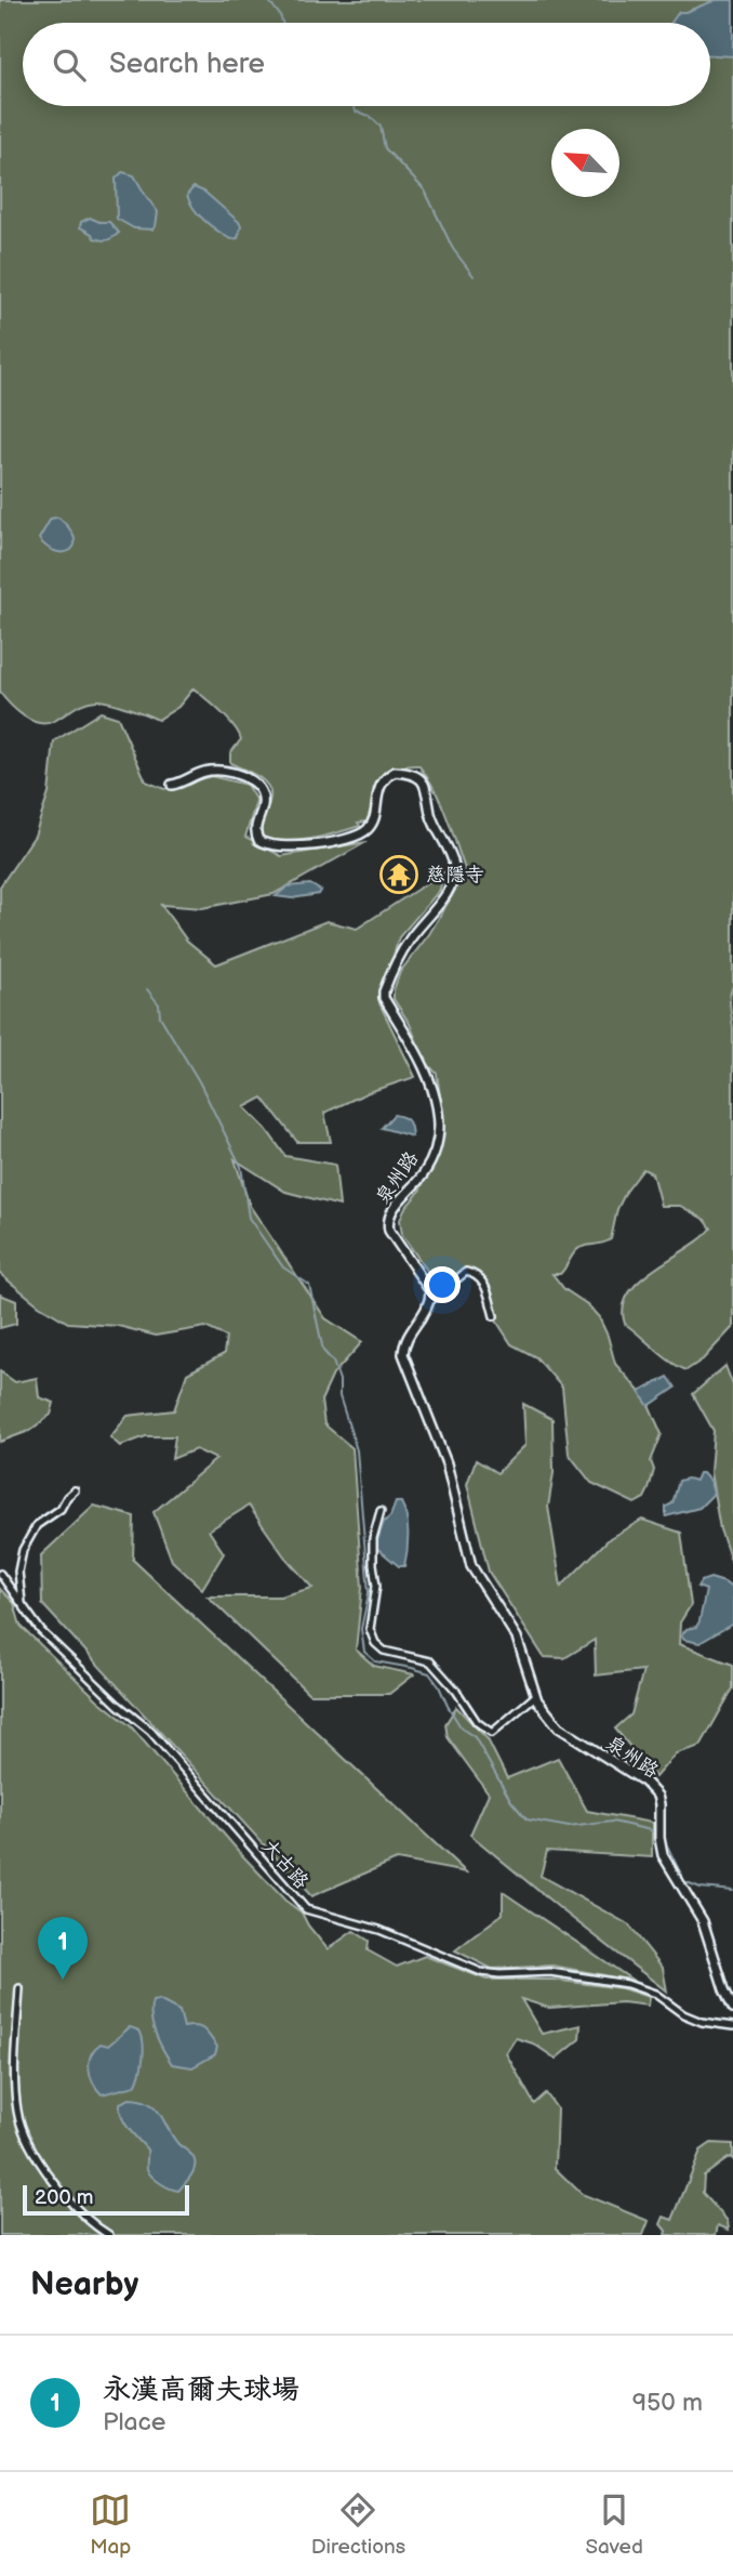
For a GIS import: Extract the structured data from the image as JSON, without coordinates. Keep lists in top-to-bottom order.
{
  "streets": {
    "street": ["泉州路", "大古路"]
  },
  "places": {
    "temple": ["慈隱寺"]
  },
  "scale_bar": "200 m",
  "north": "top left",
  "page": {
    "search": "Search here",
    "pins": "1",
    "scale": "200 m",
    "heading": "Nearby",
    "list": [
      {
        "mark": "1",
        "name": "永漢高爾夫球場",
        "note": "Place",
        "value": "950 m"
      }
    ],
    "nav": ["Map", "Directions", "Saved"]
  }
}
